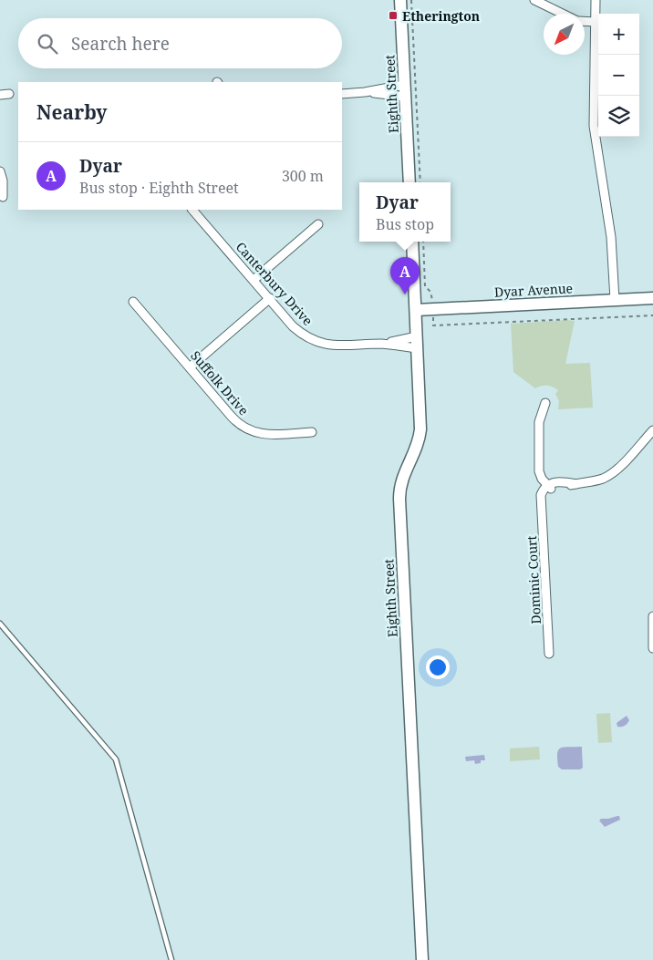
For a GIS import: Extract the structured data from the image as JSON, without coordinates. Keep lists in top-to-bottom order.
{
  "streets": {
    "street": [
      "Eighth Street",
      "Canterbury Drive",
      "Dyar Avenue",
      "Suffolk Drive",
      "Dominic Court"
    ]
  },
  "crossings": [
    ["Eighth Street", "Canterbury Drive"],
    ["Eighth Street", "Dyar Avenue"]
  ],
  "places": {
    "transit": ["Etherington"]
  },
  "north": "bottom left",
  "page": {
    "map_buttons": ["+", "−"],
    "search": "Search here",
    "heading": "Nearby",
    "list": [
      {
        "mark": "A",
        "name": "Dyar",
        "note": "Bus stop · Eighth Street",
        "value": "300 m"
      }
    ],
    "popup": ["Dyar", "Bus stop"],
    "pins": "A"
  }
}
